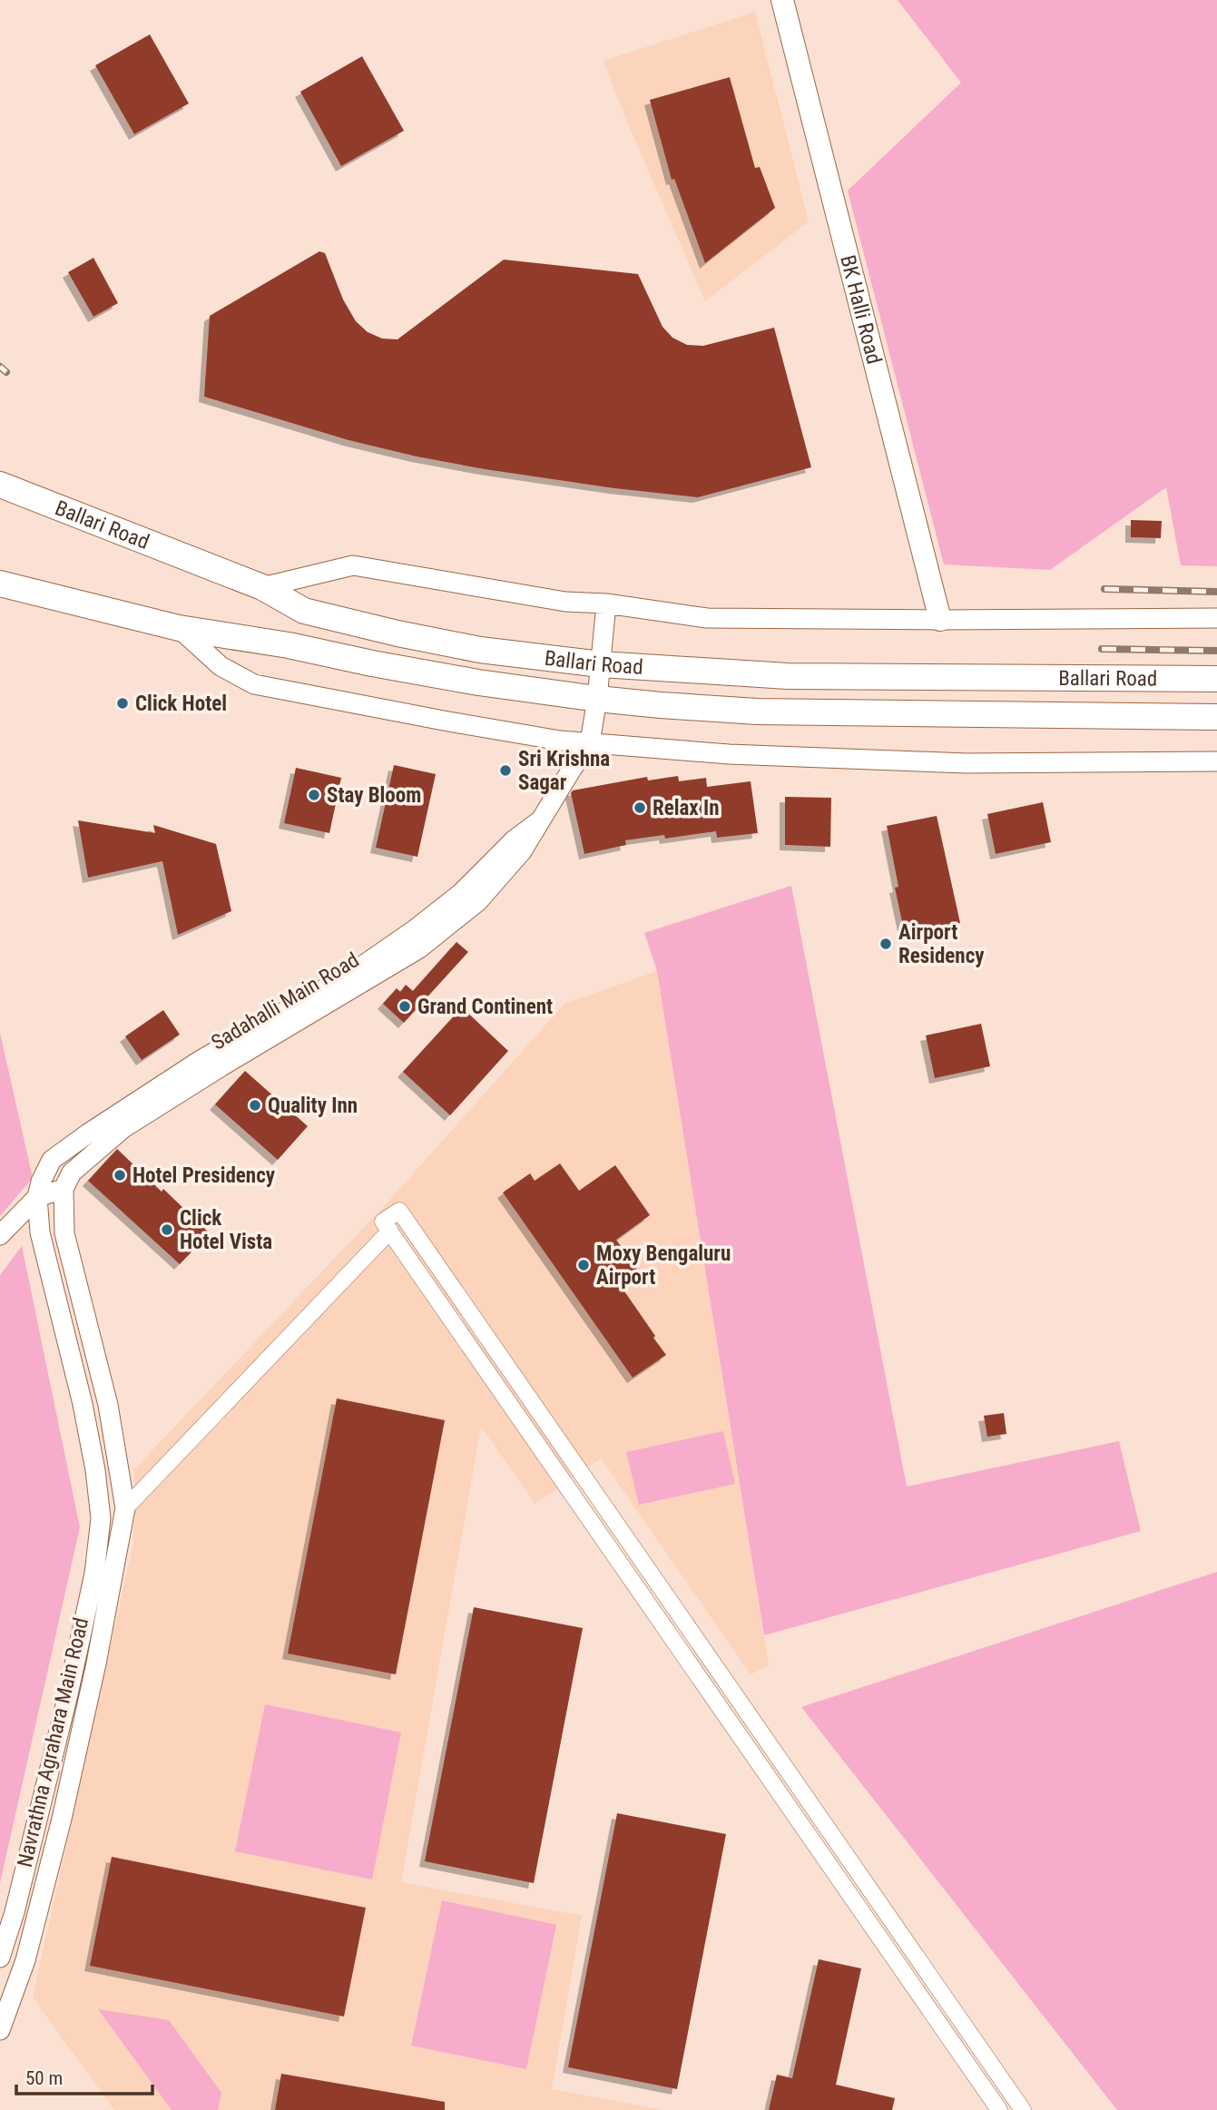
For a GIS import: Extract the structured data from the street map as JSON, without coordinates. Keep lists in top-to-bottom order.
{
  "streets": {
    "highway": ["Ballari Road"],
    "main road": ["BK Halli Road"],
    "street": ["Sadahalli Main Road", "Navrathna Agrahara Main Road"]
  },
  "crossings": [
    ["Sadahalli Main Road", "Navrathna Agrahara Main Road"]
  ],
  "places": [
    "Click Hotel",
    "Sri Krishna Sagar",
    "Stay Bloom",
    "Relax In",
    "Airport Residency",
    "Grand Continent",
    "Quality Inn",
    "Hotel Presidency",
    "Click Hotel Vista",
    "Moxy Bengaluru Airport"
  ],
  "scale_bar": "50 m"
}
